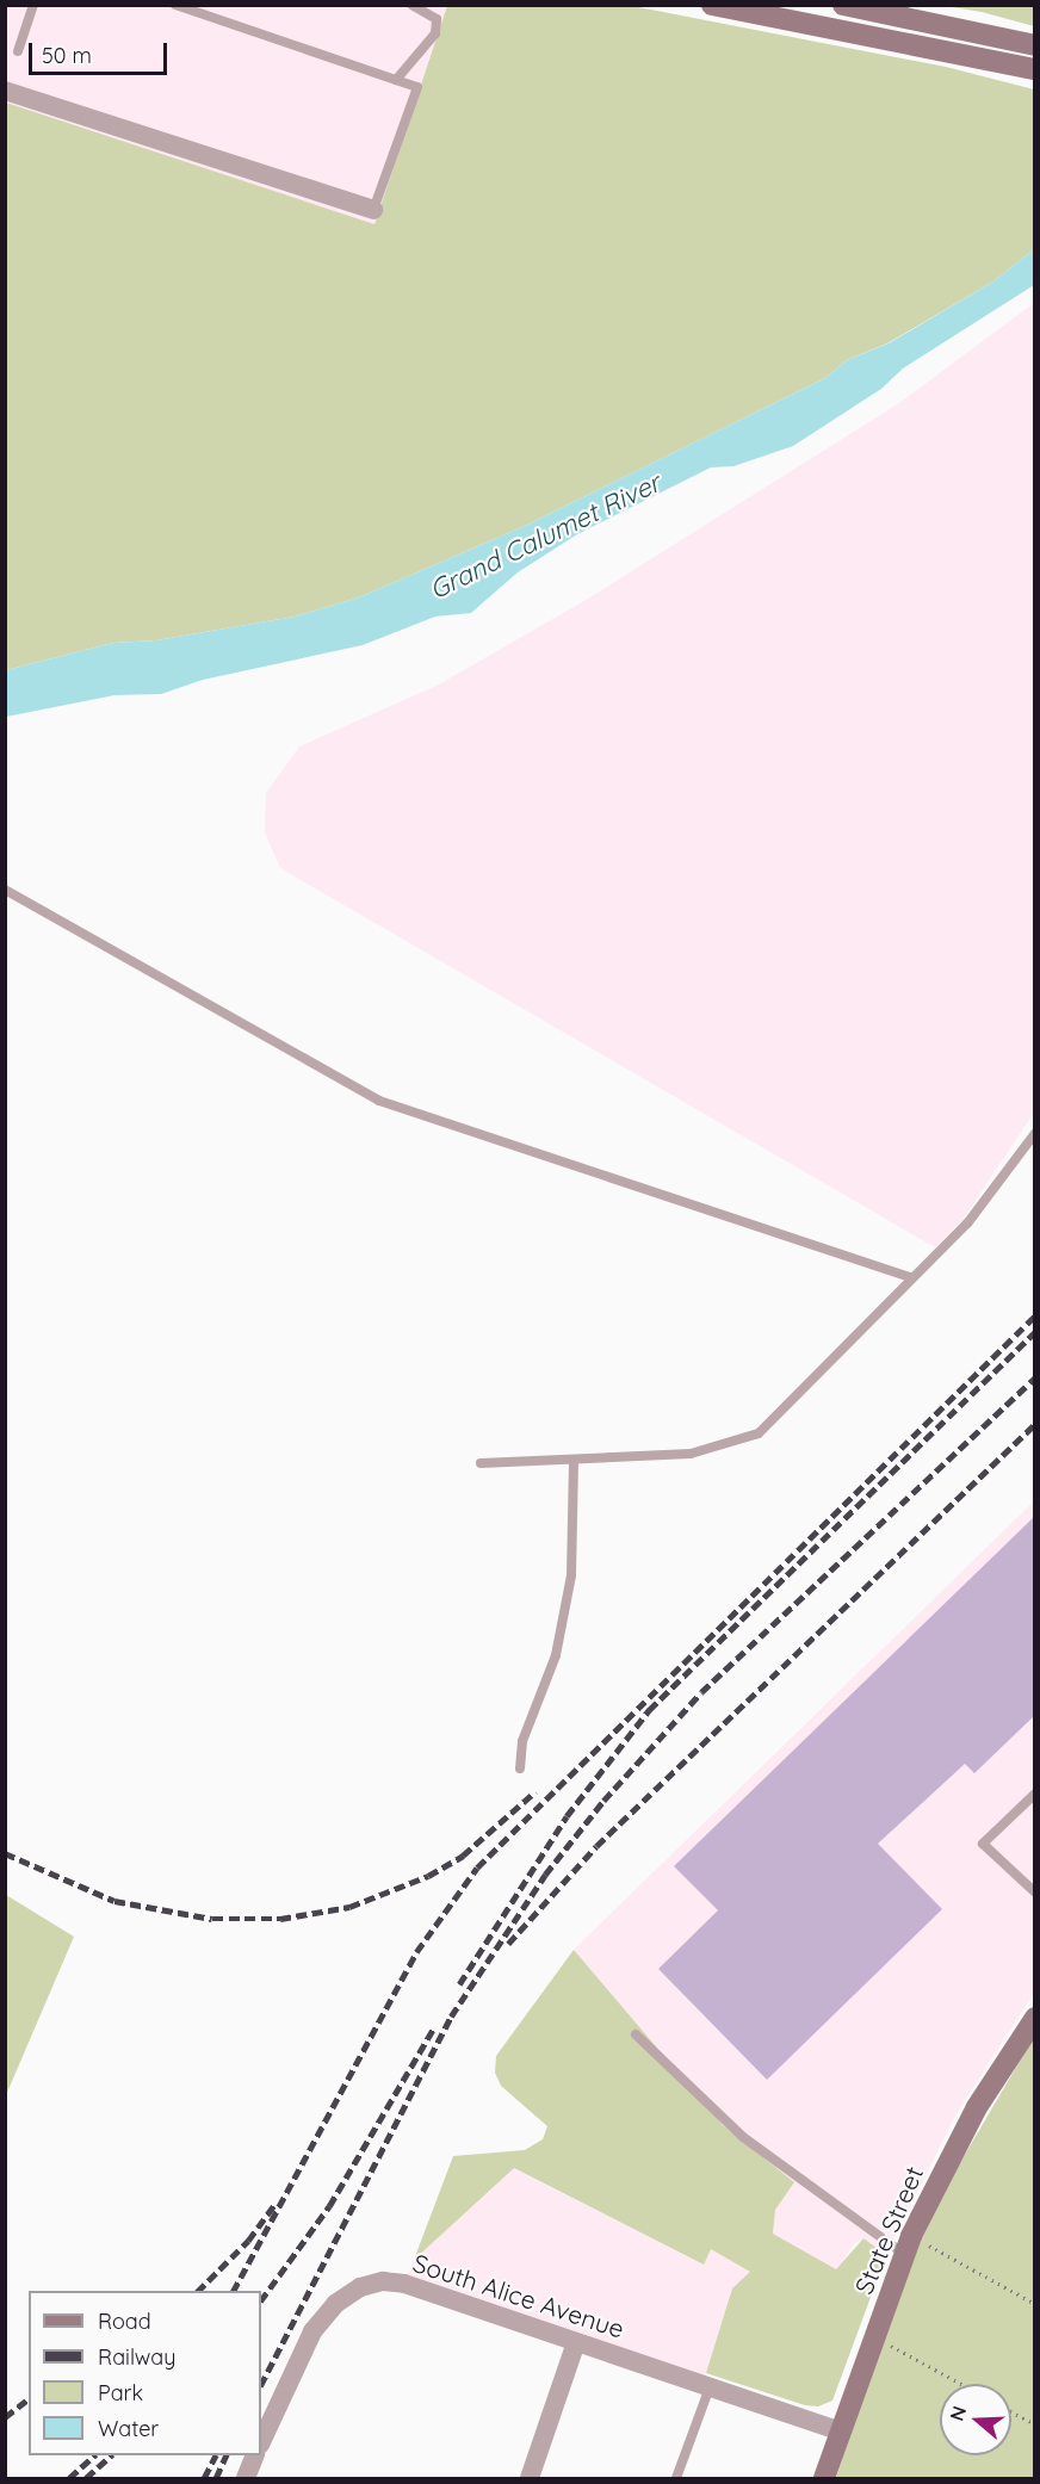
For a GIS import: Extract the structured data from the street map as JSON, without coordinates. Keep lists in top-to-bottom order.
{
  "streets": {
    "main road": ["State Street"],
    "street": ["South Alice Avenue"]
  },
  "crossings": [
    ["State Street", "South Alice Avenue"]
  ],
  "water": ["Grand Calumet River"],
  "legend": [
    "Road",
    "Railway",
    "Park",
    "Water"
  ],
  "scale_bar": "50 m",
  "north": "left"
}
